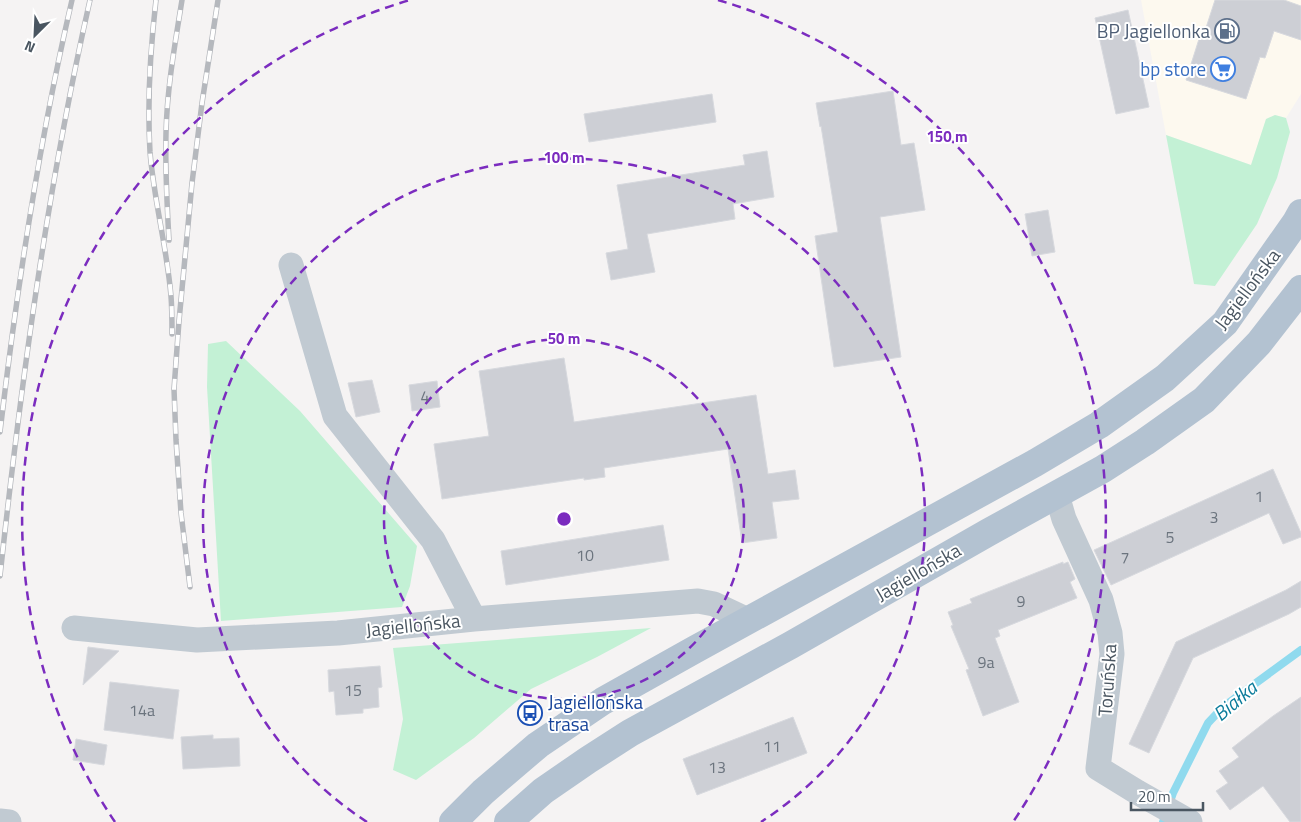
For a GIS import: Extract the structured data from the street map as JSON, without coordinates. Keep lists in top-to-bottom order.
{
  "streets": {
    "main road": ["Jagiellońska"],
    "street": ["Toruńska"]
  },
  "crossings": [
    ["Jagiellońska", "Toruńska"]
  ],
  "water": ["Białka"],
  "places": {
    "fuel station": ["BP Jagiellonka"],
    "supermarket": ["bp store"],
    "bus stop": ["Jagiellońska trasa"]
  },
  "house_numbers": [
    "4",
    "1",
    "3",
    "5",
    "10",
    "7",
    "9",
    "9a",
    "15",
    "14a",
    "11",
    "13"
  ],
  "scale_bar": "20 m",
  "north": "bottom left",
  "rings": ["150 m", "100 m", "50 m"]
}
